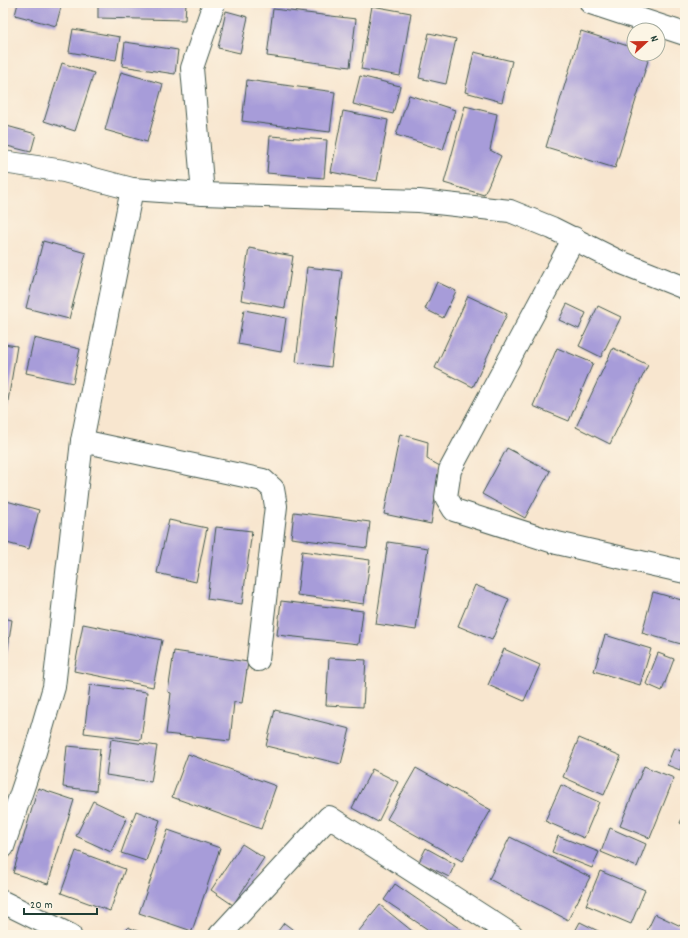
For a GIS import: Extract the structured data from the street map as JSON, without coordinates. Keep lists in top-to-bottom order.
{
  "scale_bar": "20 m",
  "north": "right"
}
